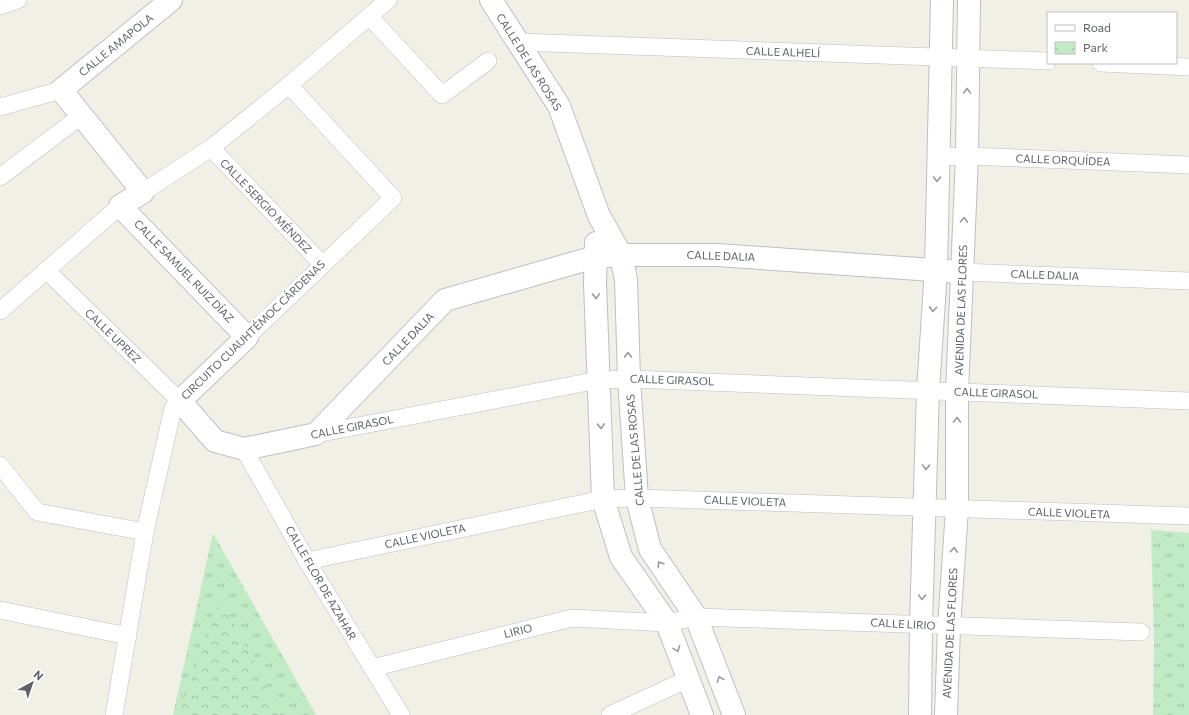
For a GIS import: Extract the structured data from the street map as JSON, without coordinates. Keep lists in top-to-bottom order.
{
  "streets": {
    "main road": [
      "CALLE AMAPOLA",
      "CALLE DE LAS ROSAS",
      "CALLE DALIA",
      "CALLE SAMUEL RUIZ DÍAZ",
      "AVENIDA DE LAS FLORES",
      "CIRCUITO CUAUHTÉMOC CÁRDENAS",
      "CALLE GIRASOL"
    ],
    "street": [
      "CALLE ALHELÍ",
      "CALLE ORQUÍDEA",
      "CALLE SERGIO MÉNDEZ",
      "CALLE UPREZ",
      "CALLE VIOLETA",
      "CALLE FLOR DE AZAHAR",
      "CALLE LIRIO",
      "LIRIO"
    ]
  },
  "crossings": [
    ["CALLE ALHELÍ", "CALLE DE LAS ROSAS"],
    ["CALLE ALHELÍ", "AVENIDA DE LAS FLORES"],
    ["CALLE DE LAS ROSAS", "CALLE DALIA"],
    ["CALLE DE LAS ROSAS", "CALLE GIRASOL"],
    ["CALLE DE LAS ROSAS", "CALLE VIOLETA"],
    ["CALLE DE LAS ROSAS", "CALLE LIRIO"],
    ["CALLE DE LAS ROSAS", "LIRIO"],
    ["CALLE ORQUÍDEA", "AVENIDA DE LAS FLORES"],
    ["CALLE SERGIO MÉNDEZ", "CIRCUITO CUAUHTÉMOC CÁRDENAS"],
    ["CALLE DALIA", "AVENIDA DE LAS FLORES"],
    ["CALLE DALIA", "CALLE GIRASOL"],
    ["CALLE SAMUEL RUIZ DÍAZ", "CIRCUITO CUAUHTÉMOC CÁRDENAS"],
    ["AVENIDA DE LAS FLORES", "CALLE GIRASOL"],
    ["AVENIDA DE LAS FLORES", "CALLE VIOLETA"],
    ["AVENIDA DE LAS FLORES", "CALLE LIRIO"],
    ["CIRCUITO CUAUHTÉMOC CÁRDENAS", "CALLE UPREZ"],
    ["CIRCUITO CUAUHTÉMOC CÁRDENAS", "CALLE GIRASOL"],
    ["CALLE UPREZ", "CALLE GIRASOL"],
    ["CALLE GIRASOL", "CALLE FLOR DE AZAHAR"],
    ["CALLE VIOLETA", "CALLE FLOR DE AZAHAR"],
    ["CALLE FLOR DE AZAHAR", "LIRIO"],
    ["CALLE LIRIO", "LIRIO"]
  ],
  "legend": ["Road", "Park"],
  "north": "top right"
}
